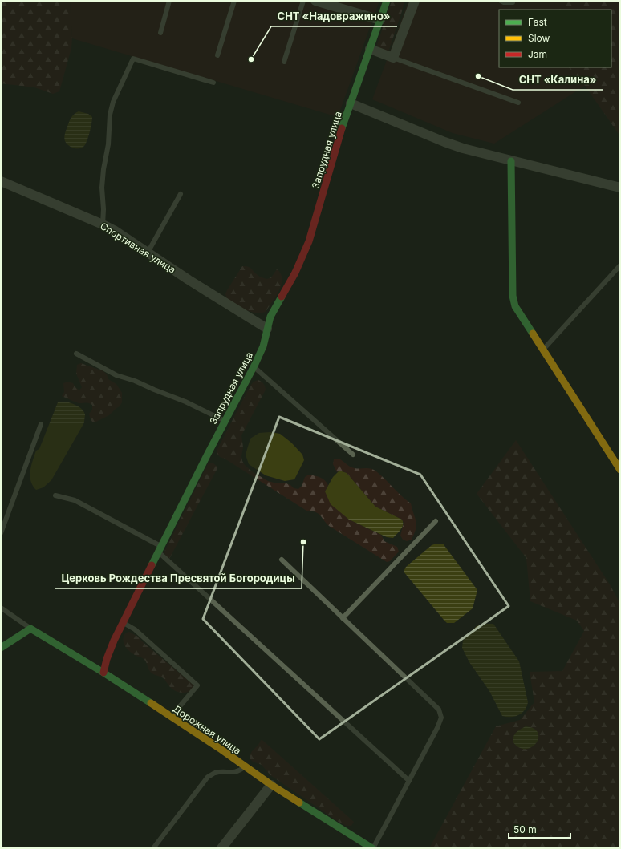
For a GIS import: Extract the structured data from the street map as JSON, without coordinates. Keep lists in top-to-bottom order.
{
  "streets": {
    "street": ["Запрудная улица", "Спортивная улица", "Дорожная улица"]
  },
  "crossings": [
    ["Запрудная улица", "Спортивная улица"],
    ["Запрудная улица", "Дорожная улица"]
  ],
  "places": ["СНТ «Надовражино»", "СНТ «Калина»", "Церковь Рождества Пресвятой Богородицы"],
  "legend": ["Fast", "Slow", "Jam"],
  "scale_bar": "50 m"
}
